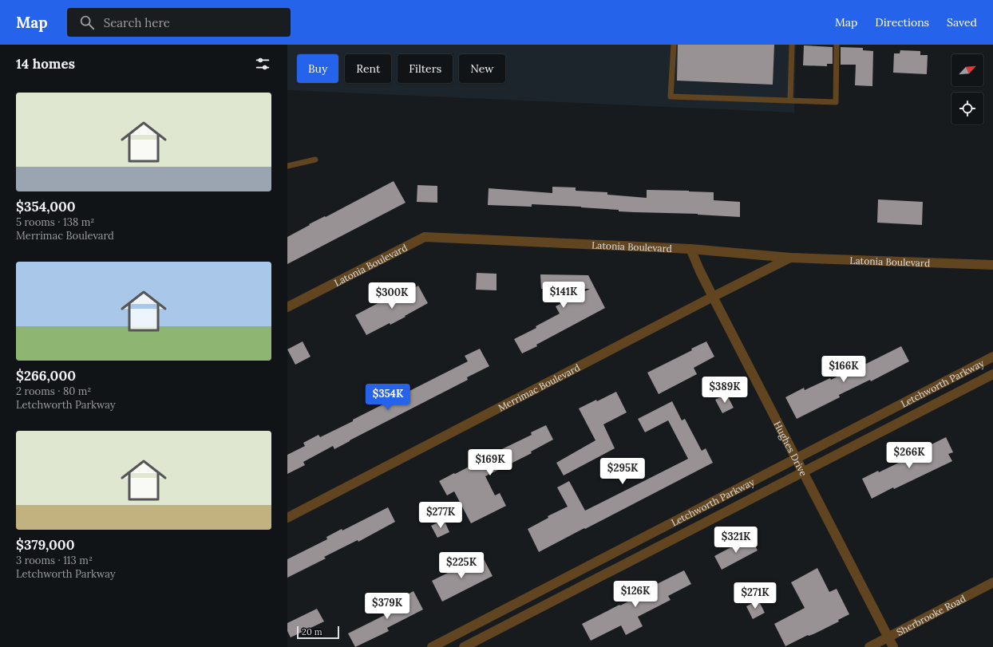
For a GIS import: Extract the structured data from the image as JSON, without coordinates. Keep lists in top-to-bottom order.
{
  "streets": {
    "street": [
      "Latonia Boulevard",
      "Letchworth Parkway",
      "Merrimac Boulevard",
      "Hughes Drive",
      "Sherbrooke Road"
    ]
  },
  "crossings": [
    ["Latonia Boulevard", "Merrimac Boulevard"],
    ["Latonia Boulevard", "Hughes Drive"],
    ["Letchworth Parkway", "Hughes Drive"],
    ["Merrimac Boulevard", "Hughes Drive"],
    ["Hughes Drive", "Sherbrooke Road"]
  ],
  "scale_bar": "20 m",
  "north": "top right",
  "page": {
    "header": "Map",
    "search": "Search here",
    "nav": ["Map", "Directions", "Saved"],
    "heading": "14 homes",
    "chip": [
      "Buy",
      "Rent",
      "Filters",
      "New"
    ],
    "list": [
      {
        "name": "$354,000",
        "note": "5 rooms · 138 m² · Merrimac Boulevard"
      },
      {
        "name": "$266,000",
        "note": "2 rooms · 80 m² · Letchworth Parkway"
      },
      {
        "name": "$379,000",
        "note": "3 rooms · 113 m² · Letchworth Parkway"
      }
    ],
    "price": [
      "$141K",
      "$300K",
      "$166K",
      "$389K",
      "$354K",
      "$266K",
      "$169K",
      "$295K",
      "$277K",
      "$321K",
      "$225K",
      "$126K",
      "$271K",
      "$379K"
    ],
    "scale": "20 m"
  }
}
